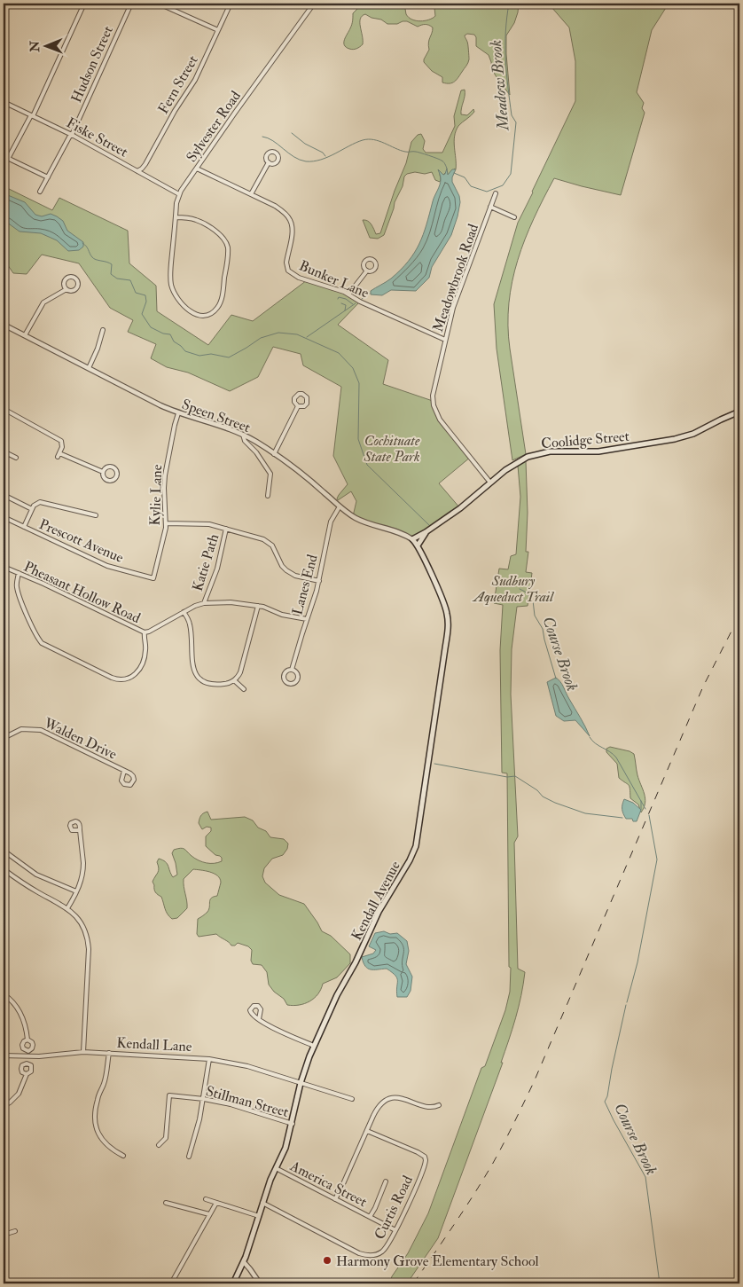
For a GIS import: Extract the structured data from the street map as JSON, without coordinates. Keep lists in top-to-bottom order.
{
  "streets": {
    "main road": ["Coolidge Street", "Kendall Avenue"],
    "street": [
      "Hudson Street",
      "Fern Street",
      "Sylvester Road",
      "Fiske Street",
      "Meadowbrook Road",
      "Bunker Lane",
      "Speen Street",
      "Kylie Lane",
      "Prescott Avenue",
      "Katie Path",
      "Lanes End",
      "Pheasant Hollow Road",
      "Walden Drive",
      "Kendall Lane",
      "Stillman Street",
      "America Street",
      "Curtis Road"
    ]
  },
  "crossings": [
    ["Hudson Street", "Fiske Street"],
    ["Fern Street", "Fiske Street"],
    ["Sylvester Road", "Fiske Street"],
    ["Sylvester Road", "Bunker Lane"],
    ["Meadowbrook Road", "Bunker Lane"],
    ["Meadowbrook Road", "Coolidge Street"],
    ["Speen Street", "Coolidge Street"],
    ["Speen Street", "Kylie Lane"],
    ["Speen Street", "Lanes End"],
    ["Speen Street", "Kendall Avenue"],
    ["Coolidge Street", "Kendall Avenue"],
    ["Kylie Lane", "Prescott Avenue"],
    ["Katie Path", "Pheasant Hollow Road"],
    ["Lanes End", "Pheasant Hollow Road"],
    ["Kendall Avenue", "Kendall Lane"],
    ["Kendall Avenue", "Stillman Street"],
    ["Kendall Avenue", "America Street"],
    ["Kendall Avenue", "Curtis Road"],
    ["America Street", "Curtis Road"]
  ],
  "water": ["Meadow Brook", "Course Brook"],
  "parks": ["Cochituate State Park", "Sudbury Aqueduct Trail"],
  "places": ["Harmony Grove Elementary School"],
  "north": "left"
}
